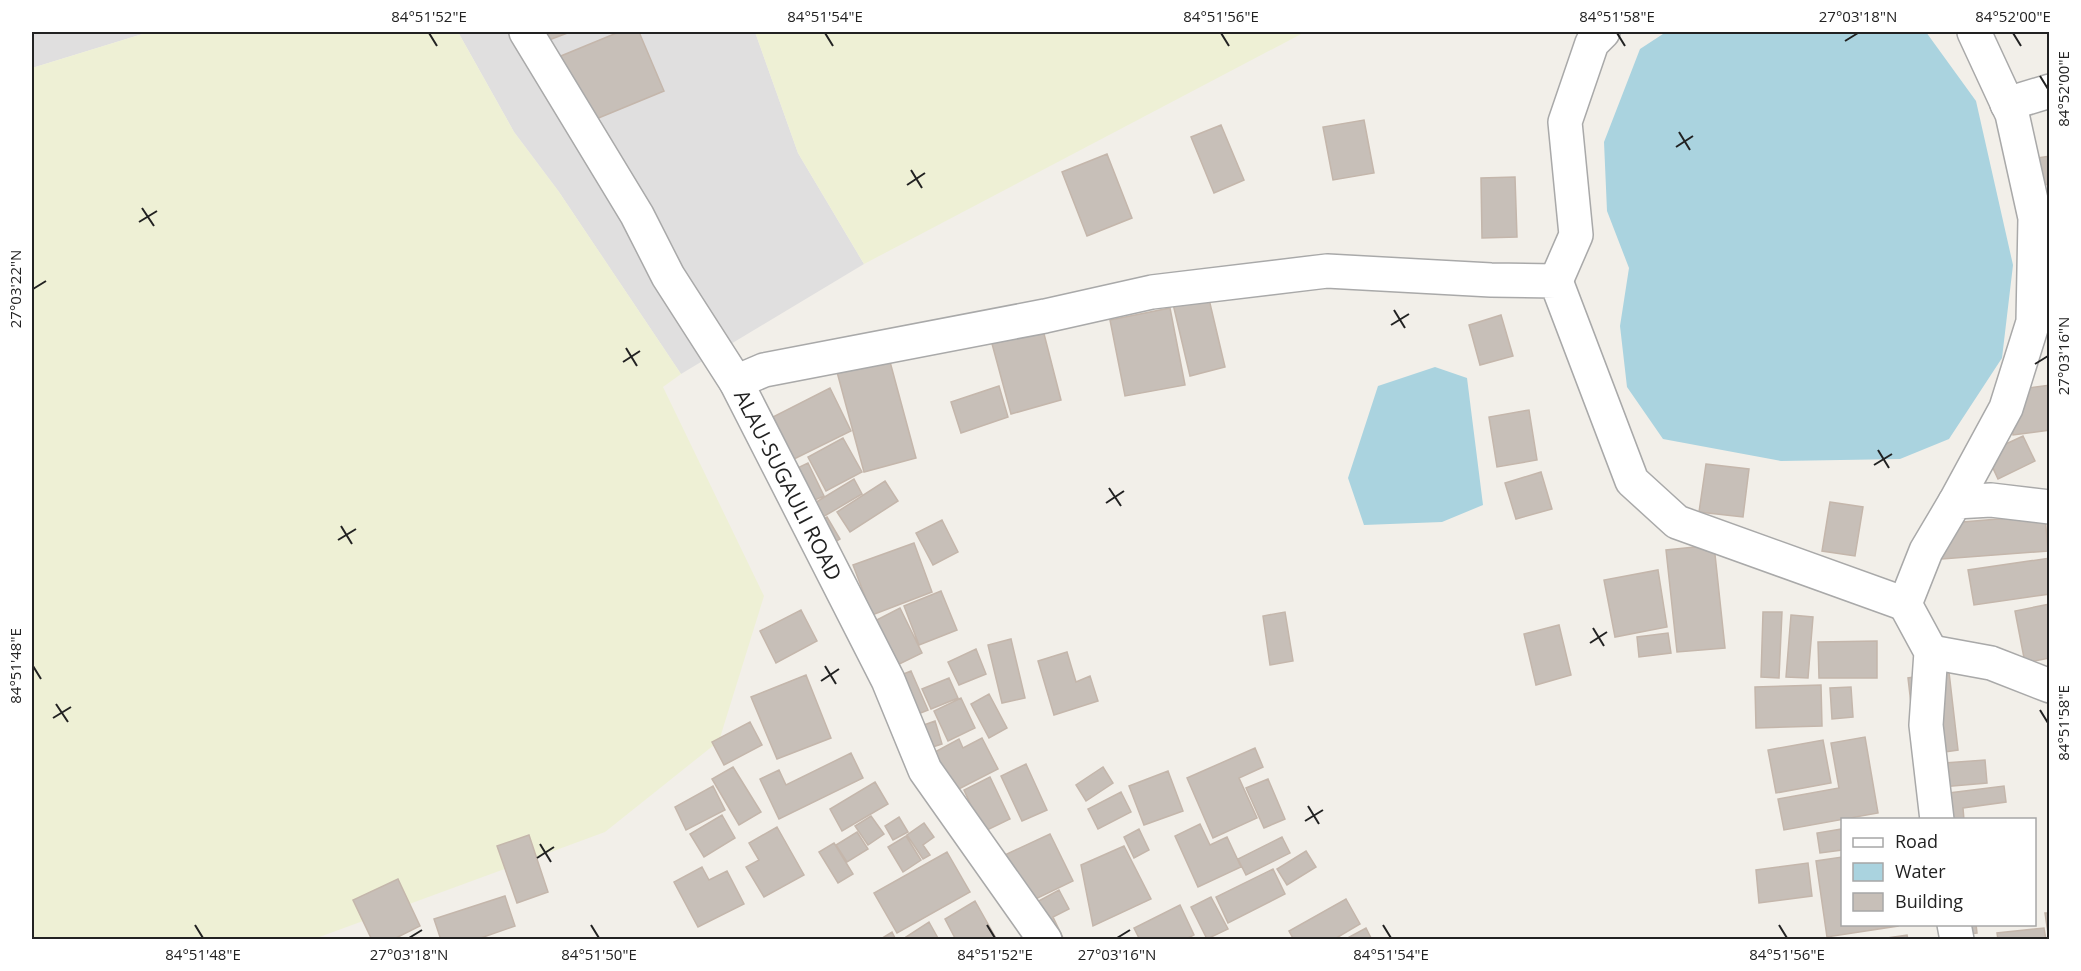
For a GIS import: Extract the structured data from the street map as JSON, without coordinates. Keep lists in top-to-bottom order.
{
  "streets": {
    "street": ["ALAU-SUGAULI ROAD"]
  },
  "legend": ["Road", "Water", "Building"],
  "coordinates": [
    "84°51'52\"E",
    "84°51'54\"E",
    "84°51'56\"E",
    "84°51'58\"E",
    "27°03'18\"N",
    "84°52'00\"E",
    "27°03'22\"N",
    "27°03'16\"N",
    "84°51'48\"E",
    "84°51'50\"E"
  ]
}
